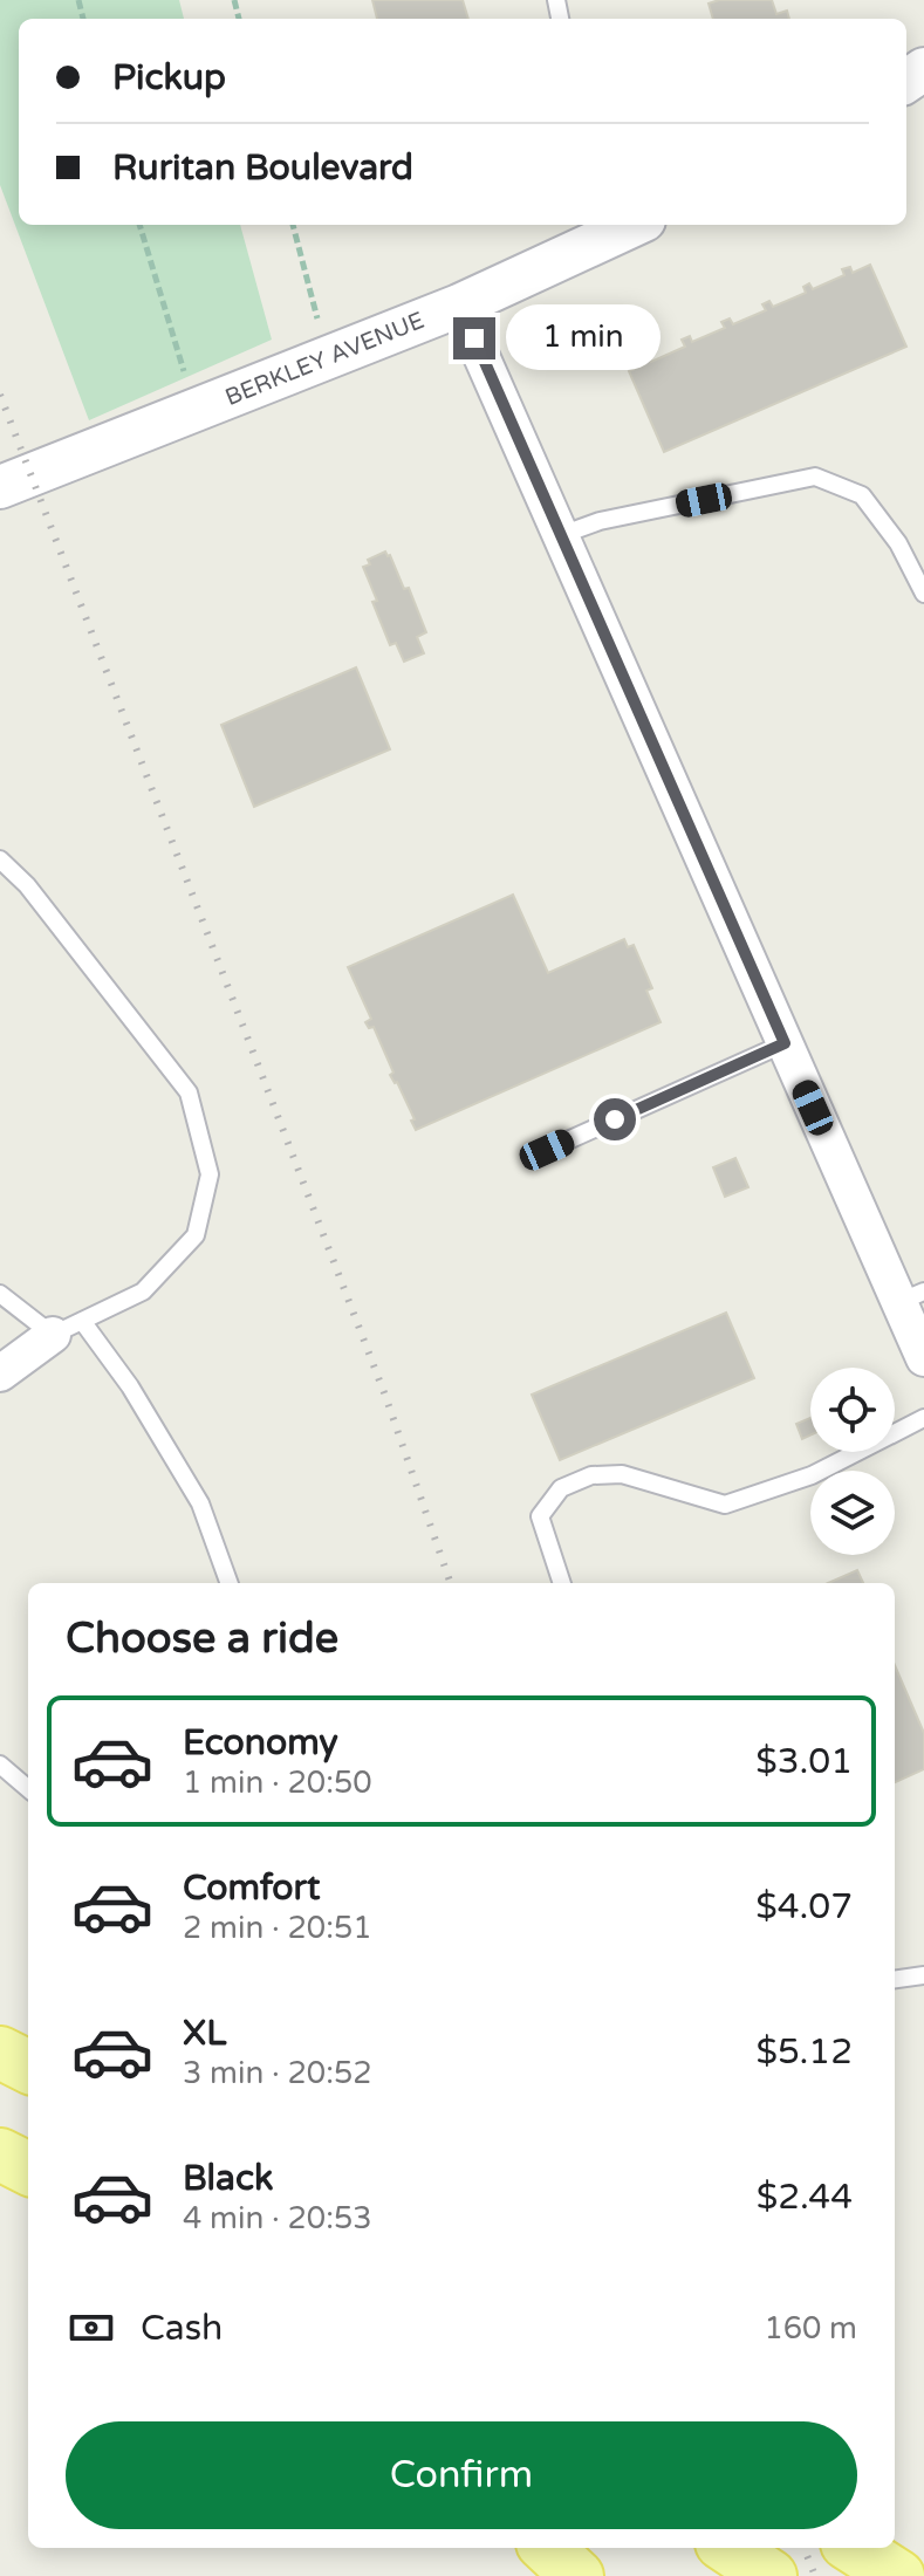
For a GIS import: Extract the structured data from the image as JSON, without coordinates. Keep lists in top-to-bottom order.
{
  "streets": {
    "street": ["BERKLEY AVENUE"]
  },
  "page": {
    "banner": ["Pickup", "Ruritan Boulevard"],
    "bubble": "1 min",
    "heading": "Choose a ride",
    "list": [
      {
        "name": "Economy",
        "note": "1 min · 20:50",
        "value": "$3.01"
      },
      {
        "name": "Comfort",
        "note": "2 min · 20:51",
        "value": "$4.07"
      },
      {
        "name": "XL",
        "note": "3 min · 20:52",
        "value": "$5.12"
      },
      {
        "name": "Black",
        "note": "4 min · 20:53",
        "value": "$2.44"
      }
    ],
    "pay": ["Cash", "160 m"],
    "buttons": "Confirm"
  }
}
